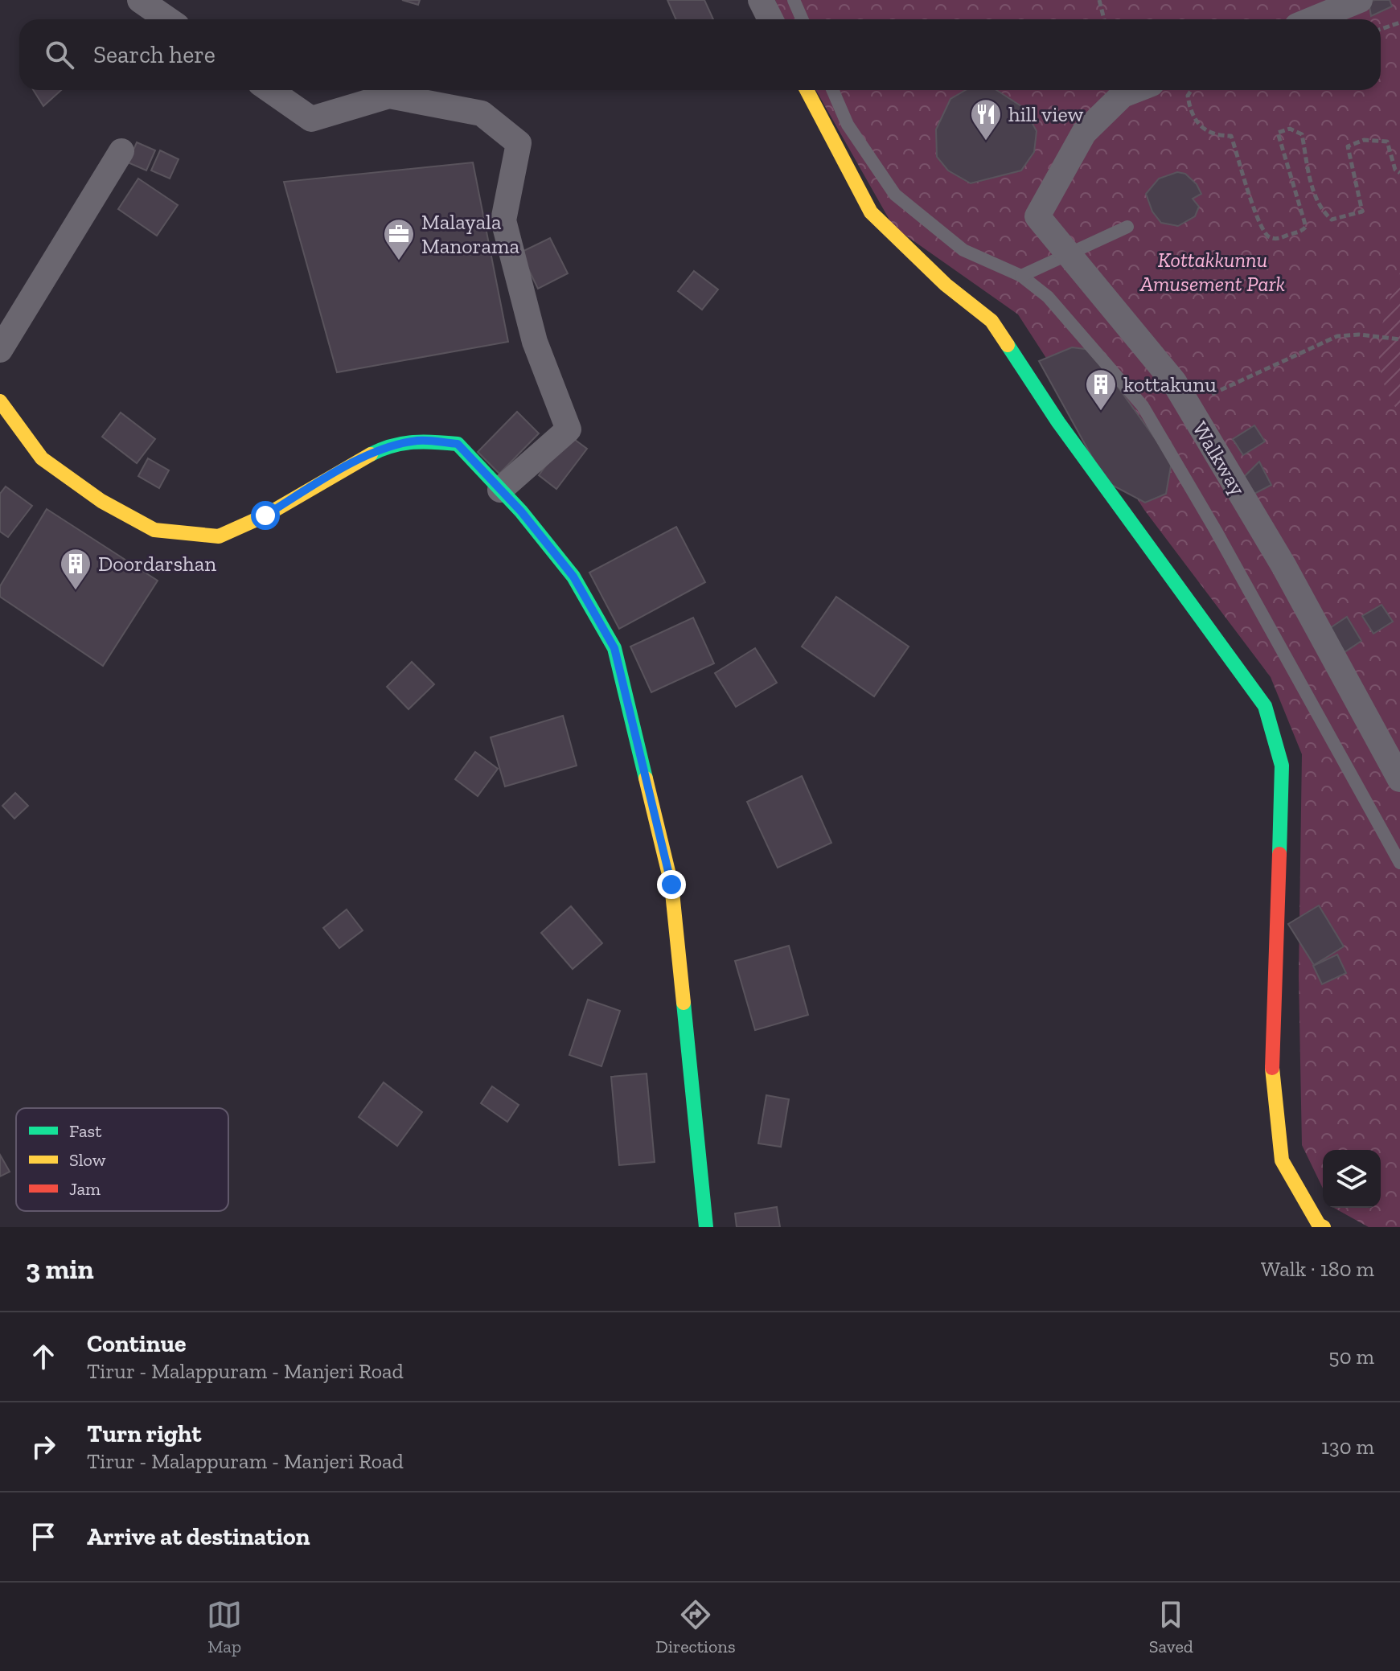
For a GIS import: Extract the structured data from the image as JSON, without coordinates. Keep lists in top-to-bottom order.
{
  "streets": {
    "street": ["Walkway"]
  },
  "parks": ["Kottakkunnu Amusement Park"],
  "places": {
    "restaurant": ["hill view"],
    "office": ["Malayala Manorama"],
    "building": ["kottakunu", "Doordarshan"]
  },
  "legend": ["Fast", "Slow", "Jam"],
  "page": {
    "search": "Search here",
    "heading": ["3 min", "Walk · 180 m"],
    "list": [
      ["Continue", "Tirur - Malappuram - Manjeri Road", "50 m"],
      ["Turn right", "Tirur - Malappuram - Manjeri Road", "130 m"],
      "Arrive at destination"
    ],
    "nav": ["Map", "Directions", "Saved"]
  }
}
